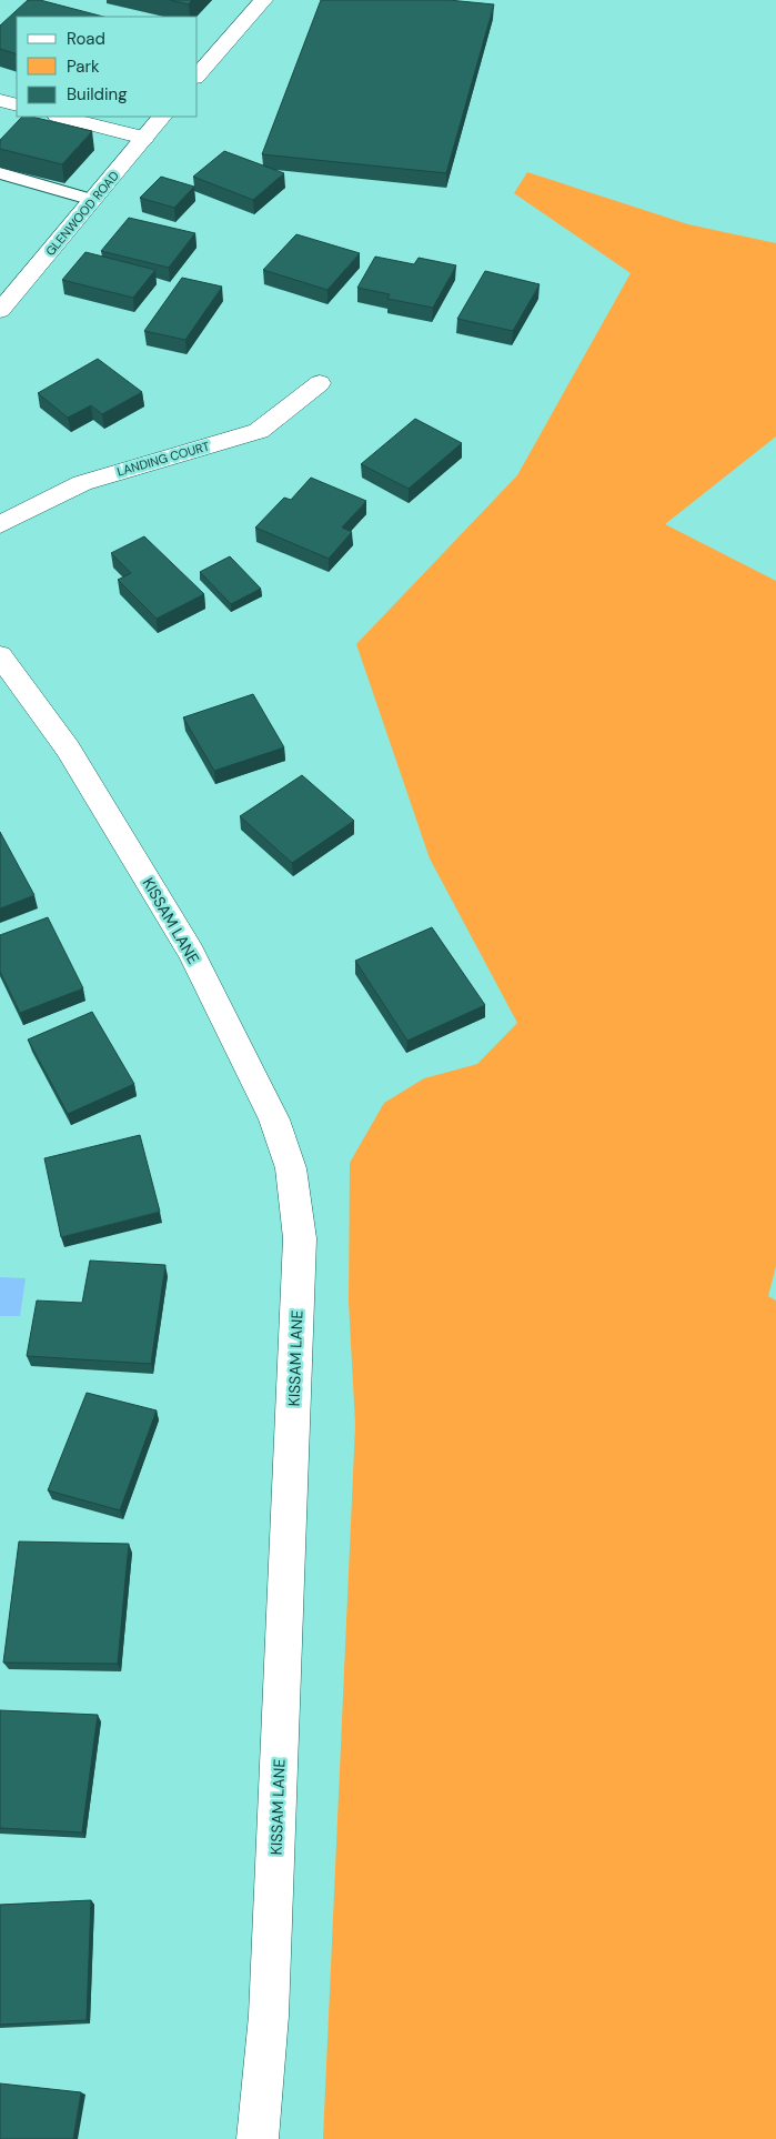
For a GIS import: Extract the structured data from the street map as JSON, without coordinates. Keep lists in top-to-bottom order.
{
  "streets": {
    "street": ["GLENWOOD ROAD", "LANDING COURT", "KISSAM LANE"]
  },
  "legend": ["Road", "Park", "Building"]
}
